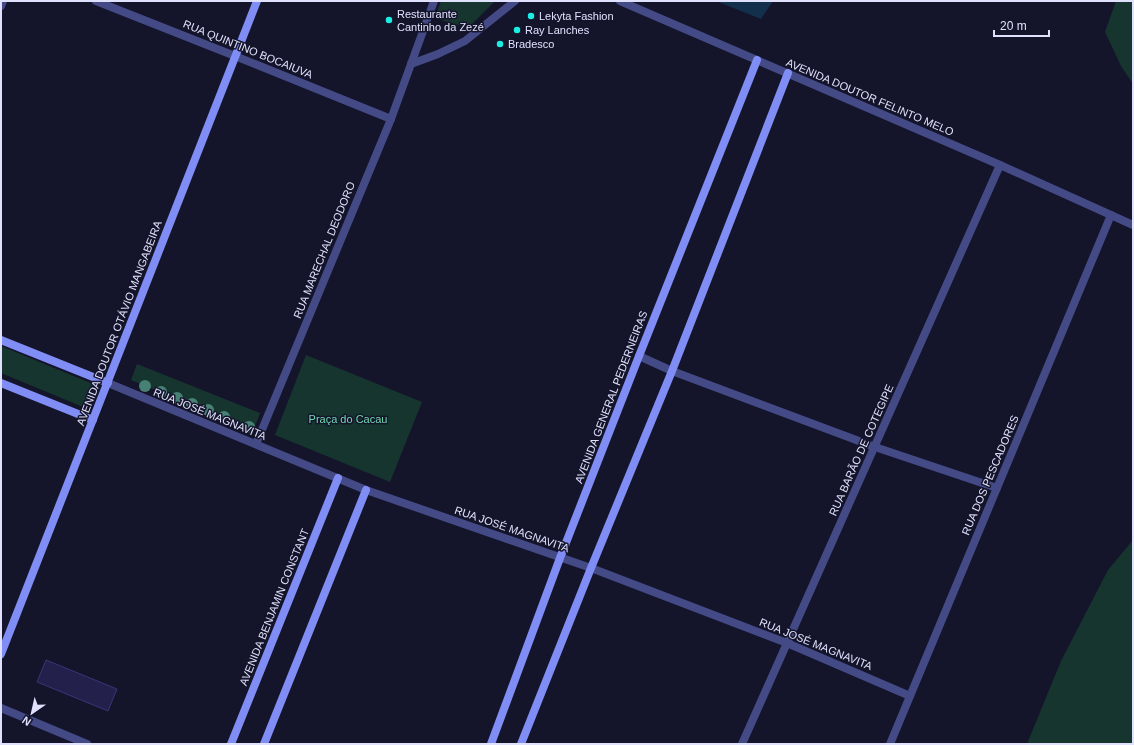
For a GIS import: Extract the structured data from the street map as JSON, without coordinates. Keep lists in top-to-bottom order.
{
  "streets": {
    "street": [
      "RUA QUINTINO BOCAIUVA",
      "AVENIDA DOUTOR FELINTO MELO",
      "RUA MARECHAL DEODORO",
      "AVENIDA DOUTOR OTÁVIO MANGABEIRA",
      "AVENIDA GENERAL PEDERNEIRAS",
      "RUA JOSÉ MAGNAVITA",
      "RUA BARÃO DE COTEGIPE",
      "RUA DOS PESCADORES",
      "AVENIDA BENJAMIN CONSTANT"
    ]
  },
  "crossings": [
    ["RUA QUINTINO BOCAIUVA", "RUA MARECHAL DEODORO"],
    ["RUA QUINTINO BOCAIUVA", "AVENIDA DOUTOR OTÁVIO MANGABEIRA"],
    ["AVENIDA DOUTOR FELINTO MELO", "AVENIDA GENERAL PEDERNEIRAS"],
    ["AVENIDA DOUTOR FELINTO MELO", "RUA BARÃO DE COTEGIPE"],
    ["AVENIDA DOUTOR FELINTO MELO", "RUA DOS PESCADORES"],
    ["RUA MARECHAL DEODORO", "RUA JOSÉ MAGNAVITA"],
    ["AVENIDA DOUTOR OTÁVIO MANGABEIRA", "RUA JOSÉ MAGNAVITA"],
    ["AVENIDA GENERAL PEDERNEIRAS", "RUA JOSÉ MAGNAVITA"],
    ["RUA JOSÉ MAGNAVITA", "RUA BARÃO DE COTEGIPE"],
    ["RUA JOSÉ MAGNAVITA", "RUA DOS PESCADORES"],
    ["RUA JOSÉ MAGNAVITA", "AVENIDA BENJAMIN CONSTANT"]
  ],
  "parks": ["Praça do Cacau"],
  "places": [
    "Lekyta Fashion",
    "Restaurante Cantinho da Zezé",
    "Ray Lanches",
    "Bradesco"
  ],
  "scale_bar": "20 m",
  "north": "bottom left"
}
